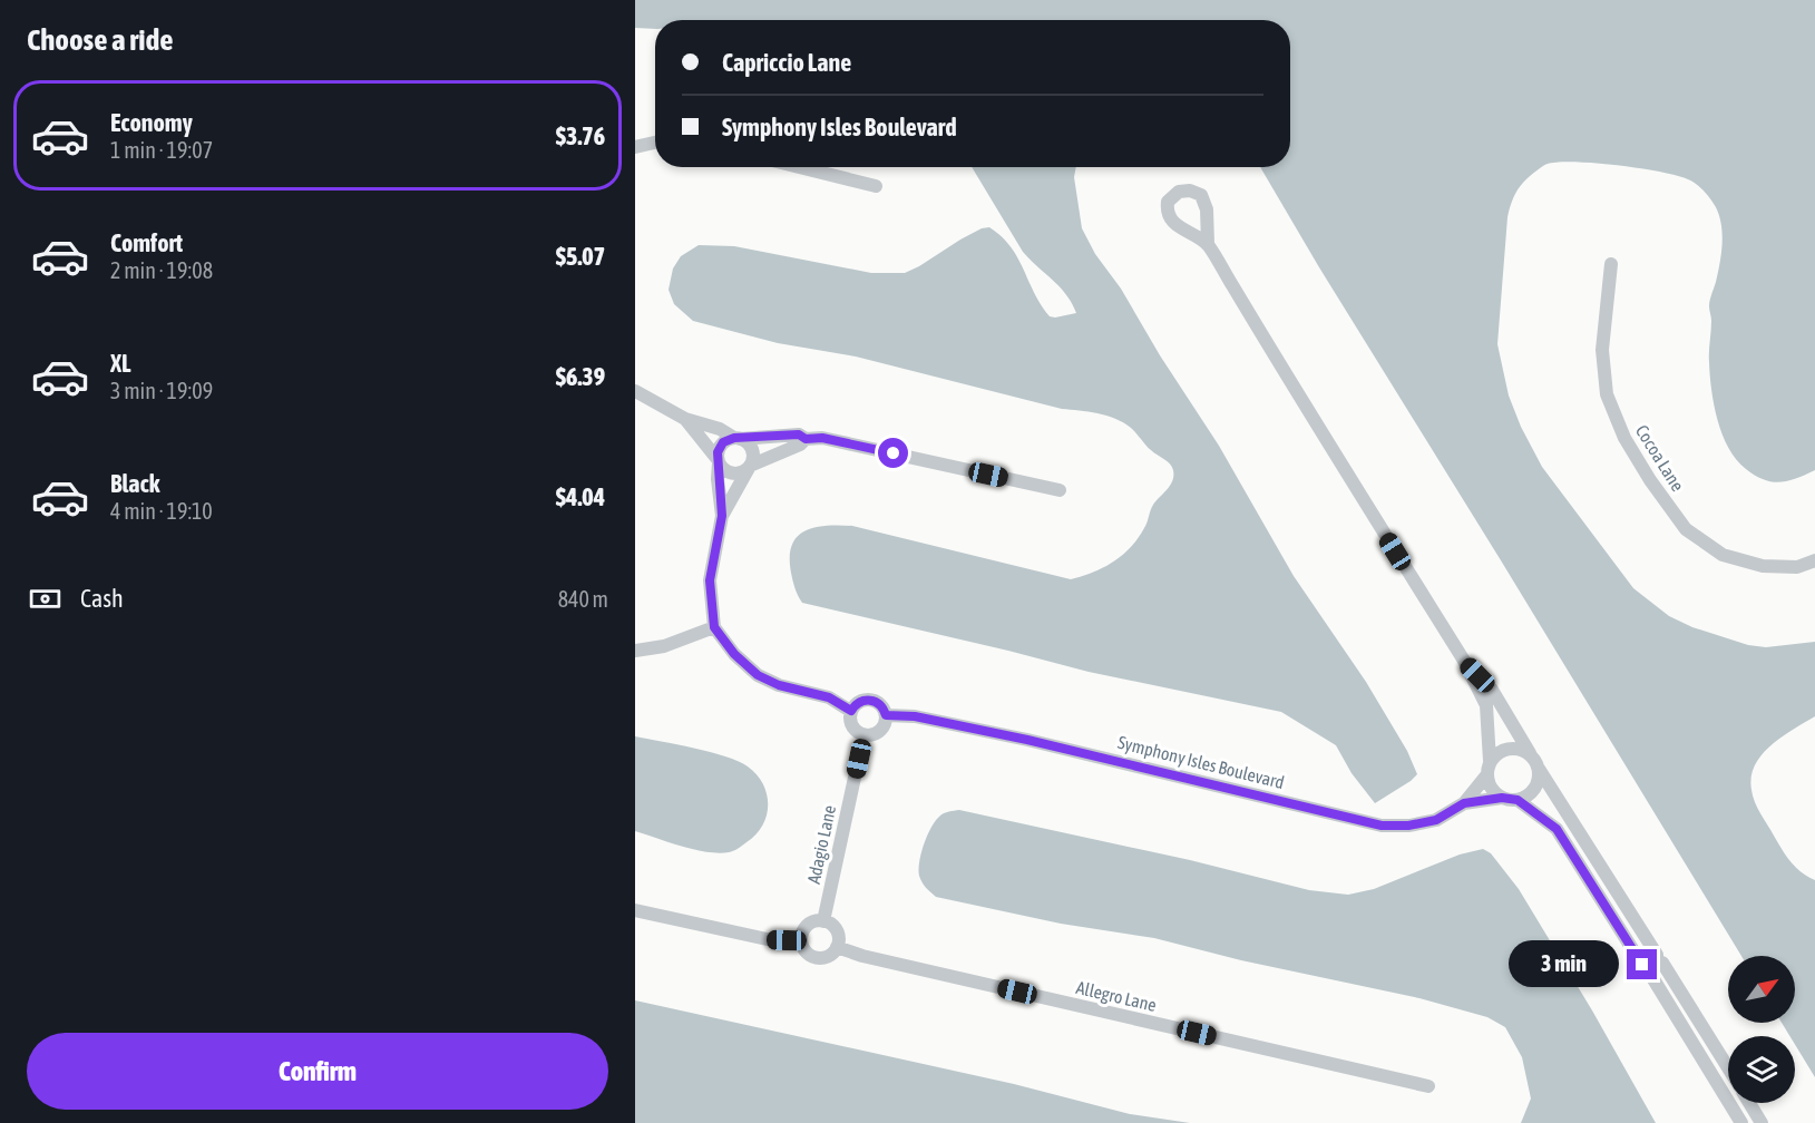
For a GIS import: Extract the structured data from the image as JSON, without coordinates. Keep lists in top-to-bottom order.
{
  "streets": {
    "street": [
      "Cocoa Lane",
      "Symphony Isles Boulevard",
      "Adagio Lane",
      "Allegro Lane"
    ]
  },
  "crossings": [
    ["Symphony Isles Boulevard", "Adagio Lane"],
    ["Adagio Lane", "Allegro Lane"]
  ],
  "north": "top right",
  "page": {
    "heading": "Choose a ride",
    "banner": ["Capriccio Lane", "Symphony Isles Boulevard"],
    "list": [
      {
        "name": "Economy",
        "note": "1 min · 19:07",
        "value": "$3.76"
      },
      {
        "name": "Comfort",
        "note": "2 min · 19:08",
        "value": "$5.07"
      },
      {
        "name": "XL",
        "note": "3 min · 19:09",
        "value": "$6.39"
      },
      {
        "name": "Black",
        "note": "4 min · 19:10",
        "value": "$4.04"
      }
    ],
    "pay": ["Cash", "840 m"],
    "bubble": "3 min",
    "buttons": "Confirm"
  }
}
